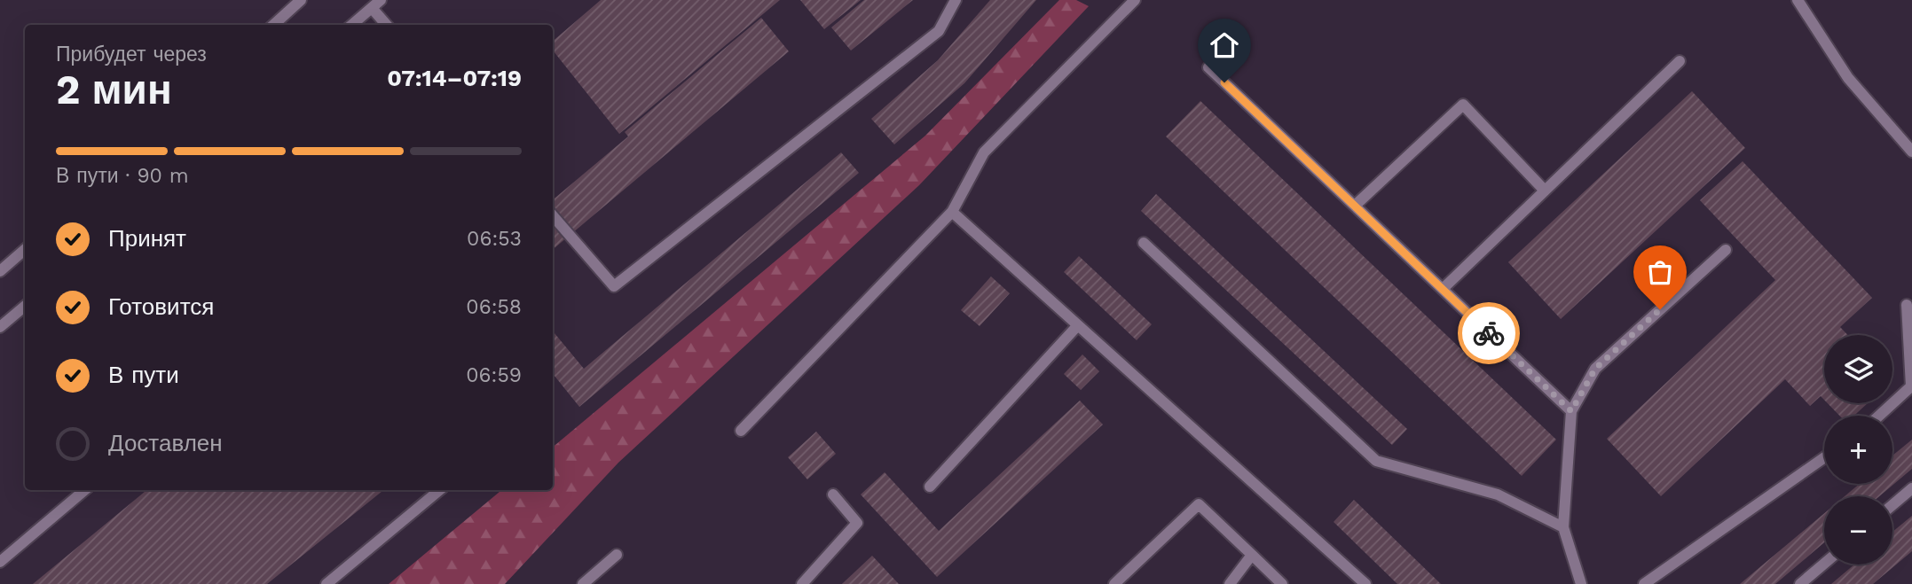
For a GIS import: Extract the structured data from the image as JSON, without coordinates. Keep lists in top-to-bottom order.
{
  "page": {
    "heading": ["2 мин", "Прибудет через", "07:14–07:19"],
    "bar": "В пути · 90 m",
    "list": [
      ["Принят", "06:53"],
      ["Готовится", "06:58"],
      ["В пути", "06:59"],
      "Доставлен"
    ],
    "map_buttons": ["+", "−"]
  }
}
